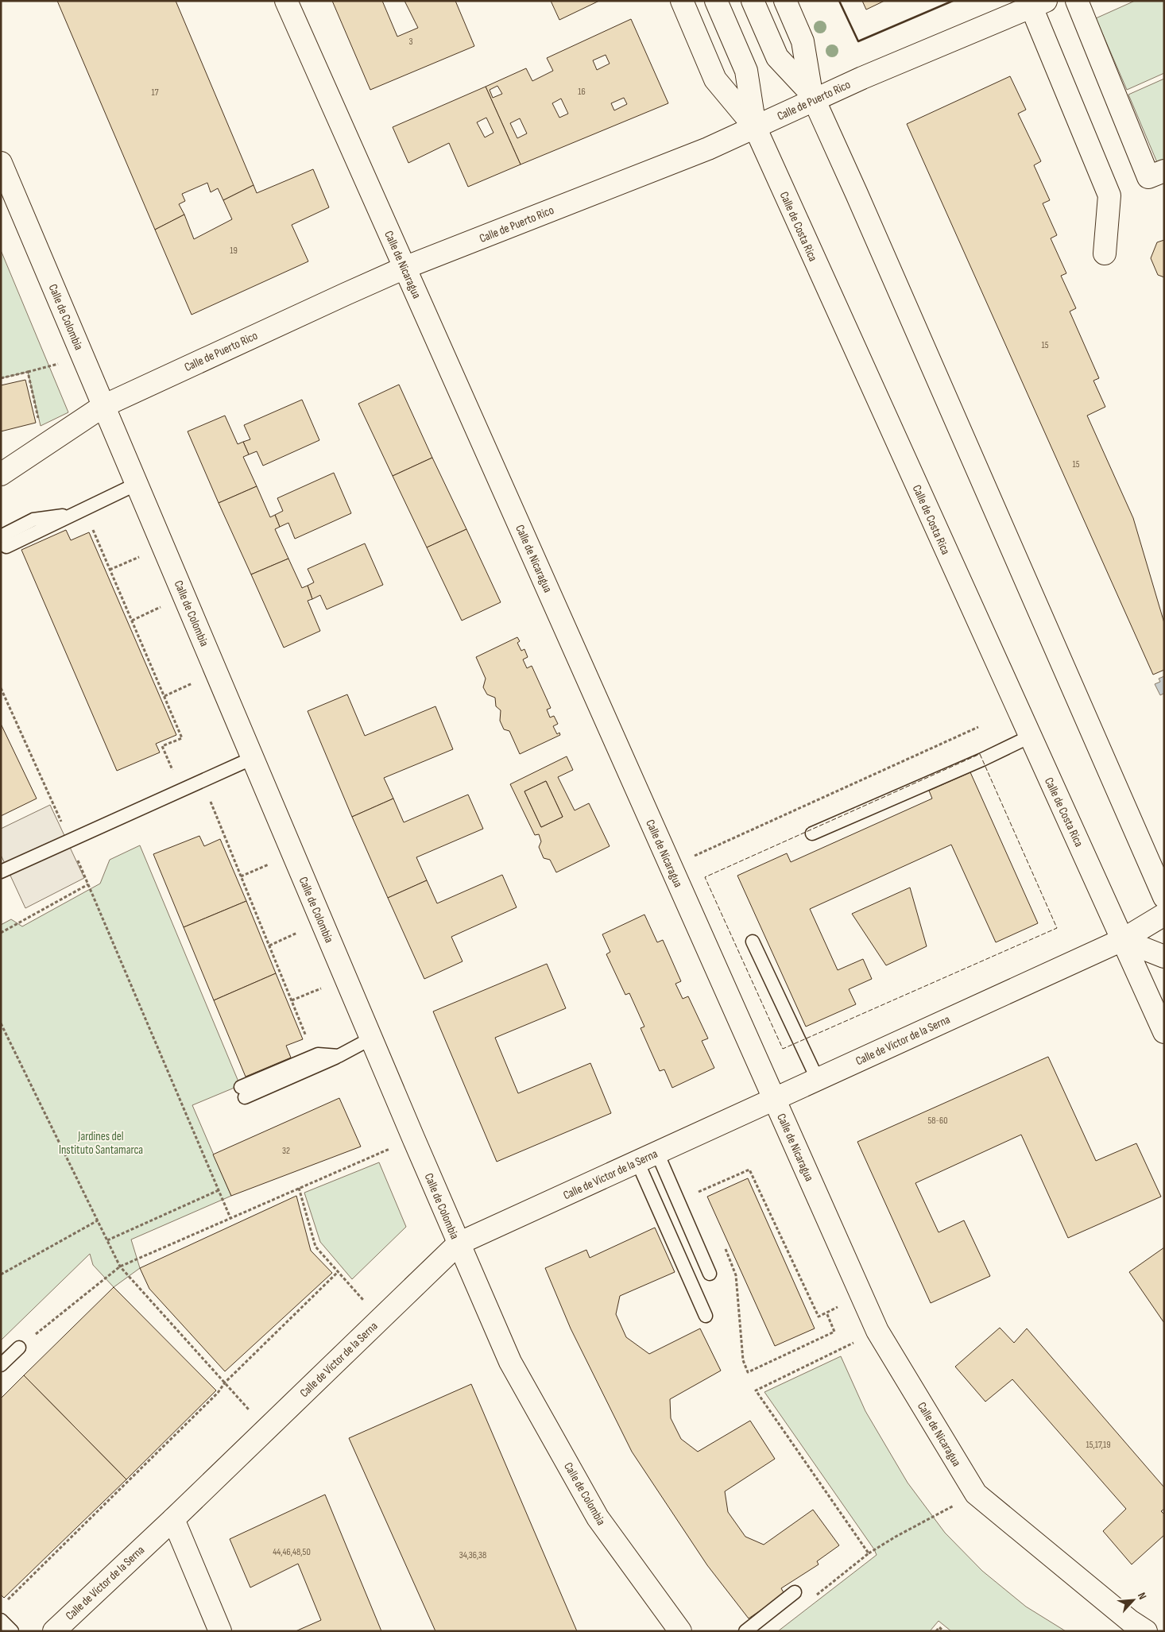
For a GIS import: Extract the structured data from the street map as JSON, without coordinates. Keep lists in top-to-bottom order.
{
  "streets": {
    "street": [
      "Calle de Puerto Rico",
      "Calle de Costa Rica",
      "Calle de Nicaragua",
      "Calle de Colombia",
      "Calle de Víctor de la Serna"
    ]
  },
  "crossings": [
    ["Calle de Puerto Rico", "Calle de Costa Rica"],
    ["Calle de Puerto Rico", "Calle de Nicaragua"],
    ["Calle de Puerto Rico", "Calle de Colombia"],
    ["Calle de Costa Rica", "Calle de Víctor de la Serna"],
    ["Calle de Nicaragua", "Calle de Víctor de la Serna"],
    ["Calle de Colombia", "Calle de Víctor de la Serna"]
  ],
  "parks": ["Jardines del Instituto Santamarca"],
  "house_numbers": [
    "3",
    "16",
    "17",
    "19",
    "15",
    "15",
    "58-60",
    "32",
    "15,17,19",
    "44,46,48,50",
    "34,36,38"
  ],
  "north": "top right"
}
